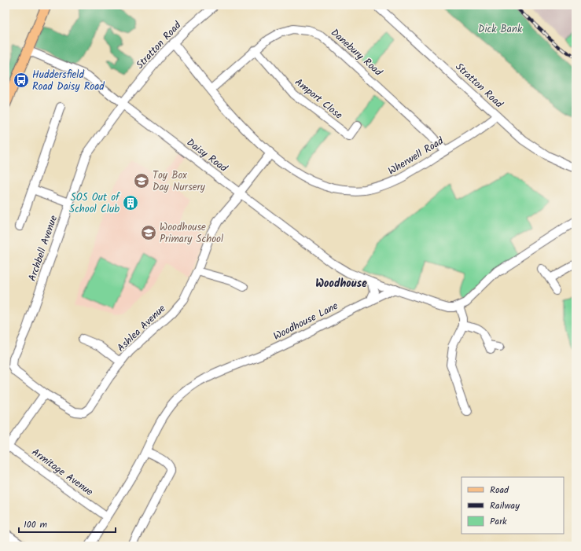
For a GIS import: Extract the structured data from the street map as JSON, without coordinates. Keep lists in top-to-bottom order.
{
  "streets": {
    "street": [
      "Stratton Road",
      "Danebury Road",
      "Amport Close",
      "Daisy Road",
      "Wherwell Road",
      "Archbell Avenue",
      "Woodhouse Lane",
      "Ashlea Avenue",
      "Armitage Avenue"
    ]
  },
  "crossings": [
    ["Stratton Road", "Daisy Road"],
    ["Stratton Road", "Wherwell Road"],
    ["Stratton Road", "Archbell Avenue"],
    ["Danebury Road", "Amport Close"],
    ["Danebury Road", "Wherwell Road"],
    ["Daisy Road", "Archbell Avenue"],
    ["Daisy Road", "Ashlea Avenue"],
    ["Archbell Avenue", "Ashlea Avenue"],
    ["Woodhouse Lane", "Armitage Avenue"]
  ],
  "districts": ["Woodhouse"],
  "parks": ["Dick Bank"],
  "places": {
    "bus stop": ["Huddersfield Road Daisy Road"],
    "school or university": ["Toy Box Day Nursery", "Woodhouse Primary School"],
    "building": ["SOS Out of School Club"]
  },
  "legend": ["Road", "Railway", "Park"],
  "scale_bar": "100 m"
}
